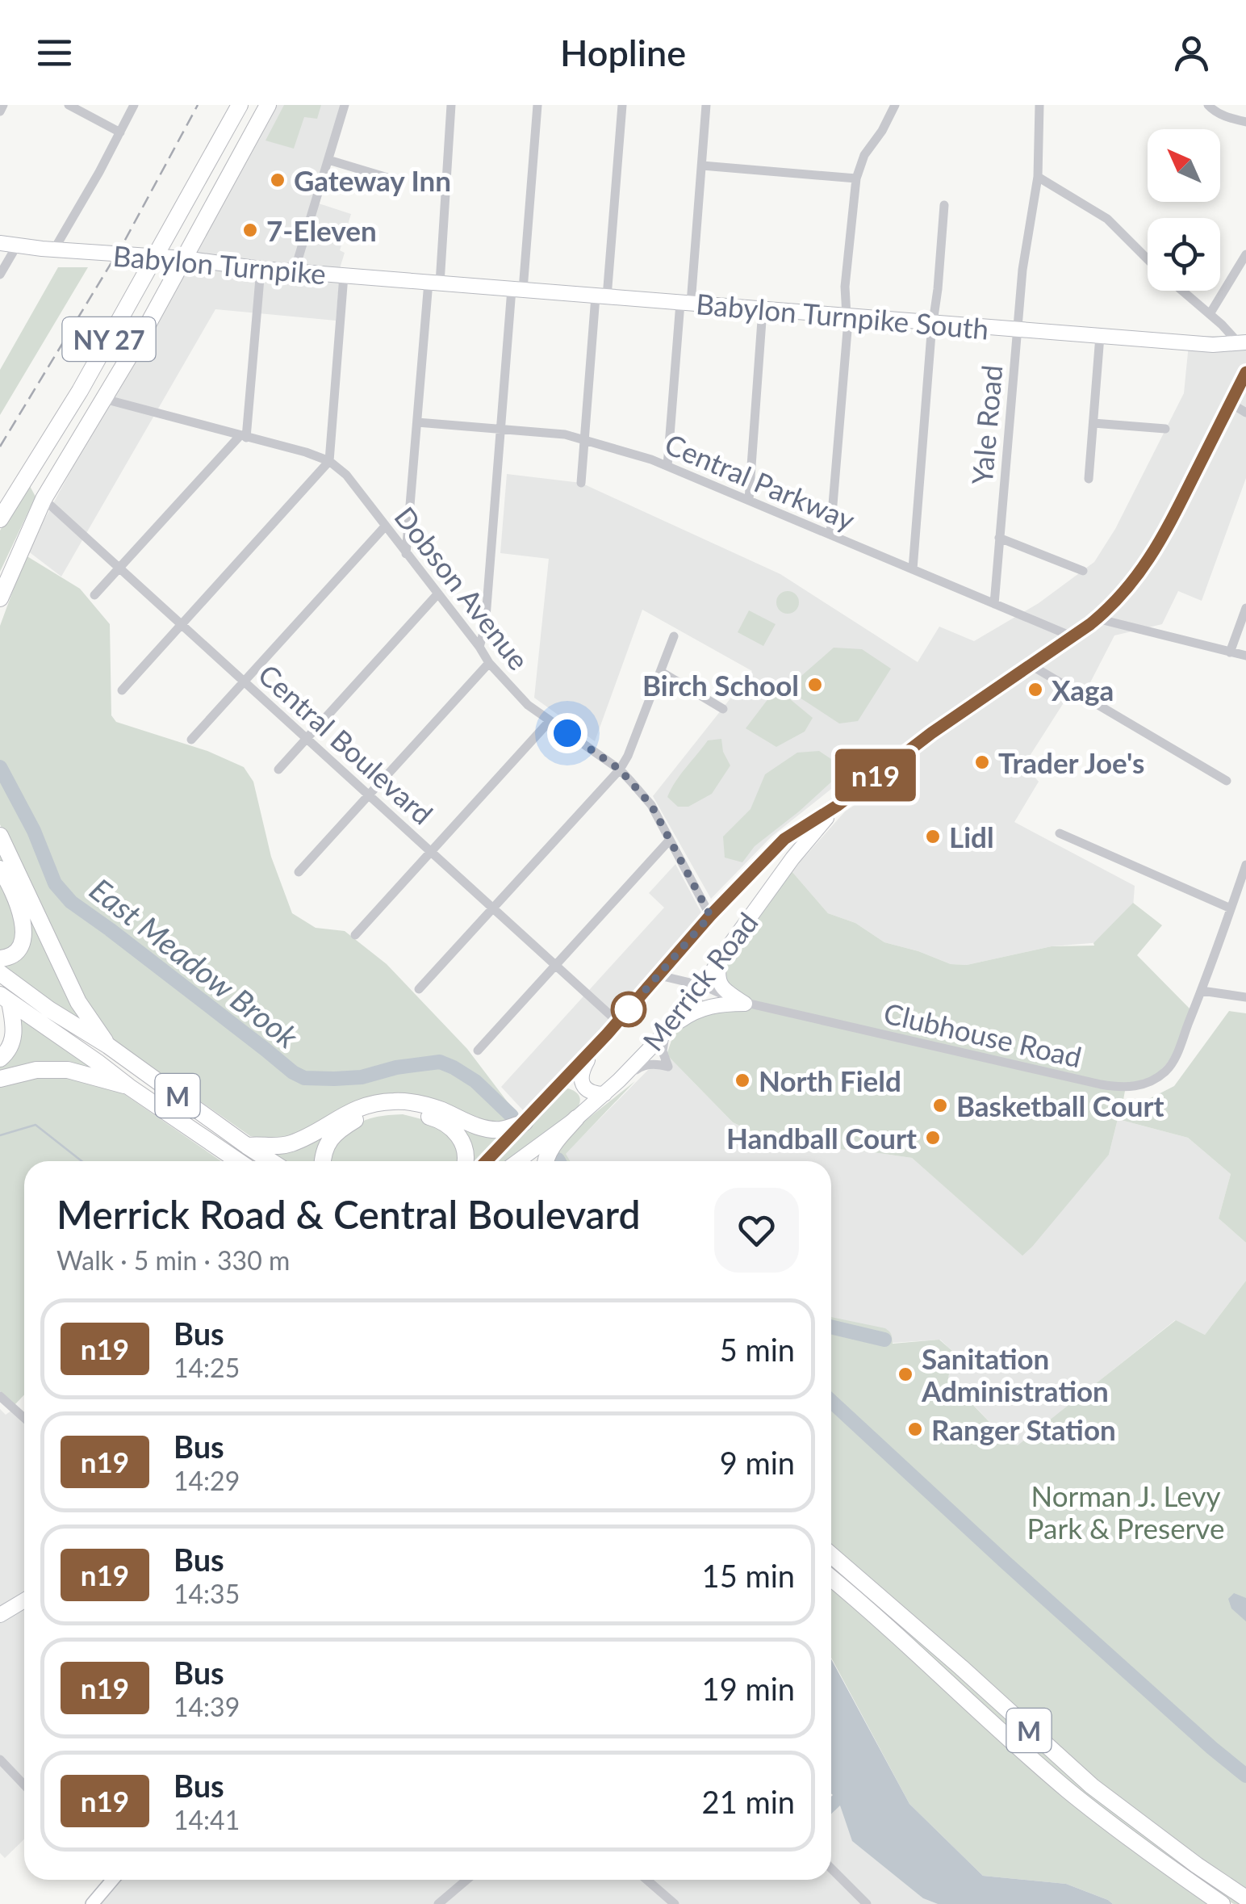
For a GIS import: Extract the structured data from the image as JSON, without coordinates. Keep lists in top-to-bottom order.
{
  "streets": {
    "highway": ["NY 27", "M"],
    "main road": ["Babylon Turnpike", "Babylon Turnpike South", "Merrick Road"],
    "street": [
      "Yale Road",
      "Central Parkway",
      "Dobson Avenue",
      "Central Boulevard",
      "Clubhouse Road"
    ]
  },
  "crossings": [
    ["Babylon Turnpike", "Babylon Turnpike South"],
    ["Babylon Turnpike", "NY 27"],
    ["Babylon Turnpike South", "Yale Road"],
    ["NY 27", "Dobson Avenue"],
    ["NY 27", "Central Boulevard"],
    ["Yale Road", "Central Parkway"],
    ["Central Parkway", "Merrick Road"],
    ["Dobson Avenue", "Merrick Road"],
    ["Central Boulevard", "Merrick Road"],
    ["Merrick Road", "Clubhouse Road"]
  ],
  "water": ["East Meadow Brook"],
  "parks": ["Norman J. Levy Park & Preserve"],
  "places": [
    "Gateway Inn",
    "7-Eleven",
    "Birch School",
    "Xaga",
    "Trader Joe's",
    "Lidl",
    "North Field",
    "Basketball Court",
    "Handball Court",
    "Sanitation Administration",
    "Ranger Station"
  ],
  "lines": ["bus line n19"],
  "north": "top left",
  "page": {
    "header": "Hopline",
    "on_map": "n19",
    "heading": ["Merrick Road & Central Boulevard", "Walk · 5 min · 330 m"],
    "list": [
      {
        "mark": "n19",
        "name": "Bus",
        "note": "14:25",
        "value": "5 min"
      },
      {
        "mark": "n19",
        "name": "Bus",
        "note": "14:29",
        "value": "9 min"
      },
      {
        "mark": "n19",
        "name": "Bus",
        "note": "14:35",
        "value": "15 min"
      },
      {
        "mark": "n19",
        "name": "Bus",
        "note": "14:39",
        "value": "19 min"
      },
      {
        "mark": "n19",
        "name": "Bus",
        "note": "14:41",
        "value": "21 min"
      }
    ]
  }
}
